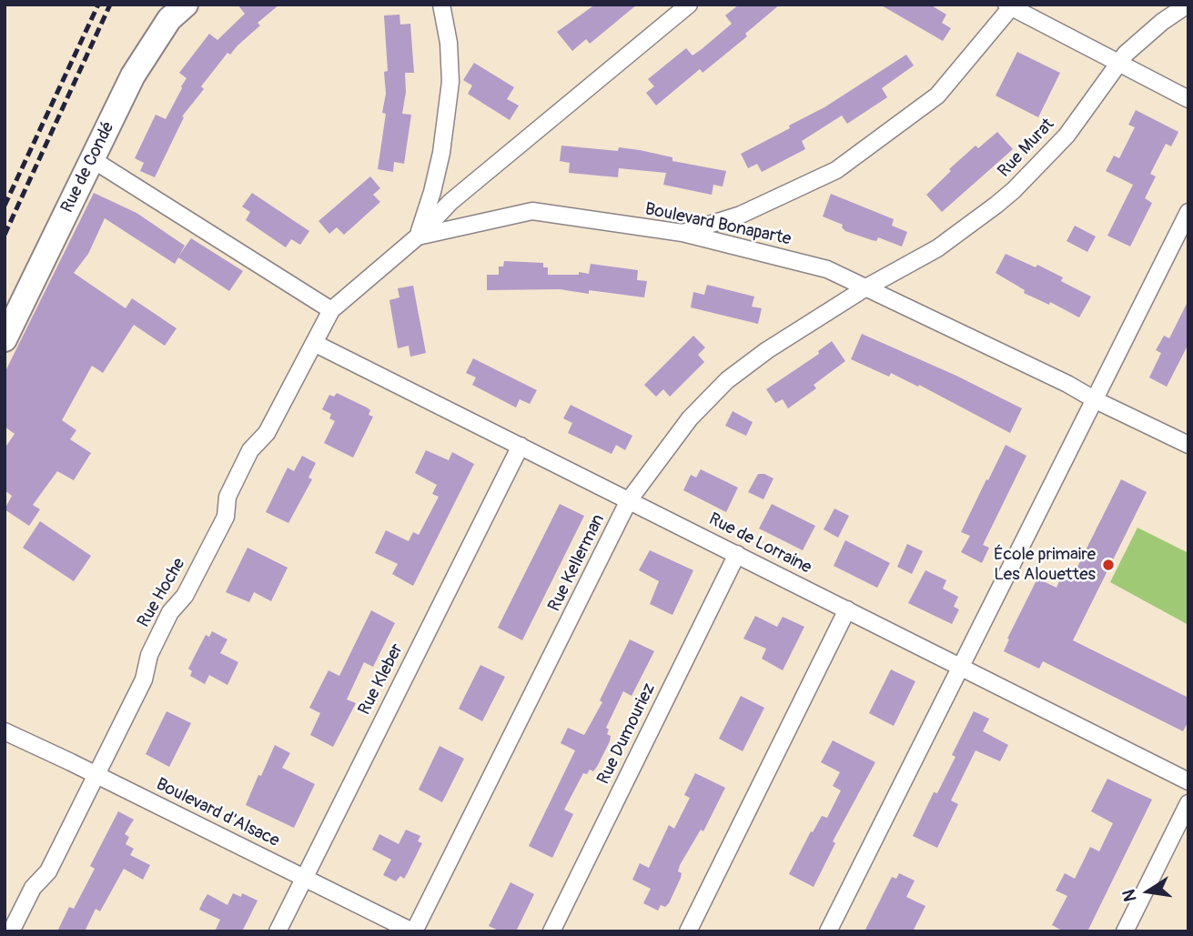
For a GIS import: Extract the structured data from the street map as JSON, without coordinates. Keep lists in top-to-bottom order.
{
  "streets": {
    "main road": ["Rue de Condé"],
    "street": [
      "Rue Murat",
      "Boulevard Bonaparte",
      "Rue de Lorraine",
      "Rue Kellerman",
      "Rue Hoche",
      "Rue Kleber",
      "Rue Dumouriez",
      "Boulevard d'Alsace"
    ]
  },
  "crossings": [
    ["Rue Murat", "Boulevard Bonaparte"],
    ["Rue Murat", "Rue Kellerman"],
    ["Boulevard Bonaparte", "Rue Kellerman"],
    ["Boulevard Bonaparte", "Rue Hoche"],
    ["Rue de Lorraine", "Rue Kellerman"],
    ["Rue de Lorraine", "Rue Hoche"],
    ["Rue de Lorraine", "Rue Kleber"],
    ["Rue de Lorraine", "Rue Dumouriez"],
    ["Rue Kellerman", "Boulevard d'Alsace"],
    ["Rue Hoche", "Boulevard d'Alsace"],
    ["Rue Kleber", "Boulevard d'Alsace"]
  ],
  "places": ["École primaire Les Alouettes"],
  "north": "left"
}
